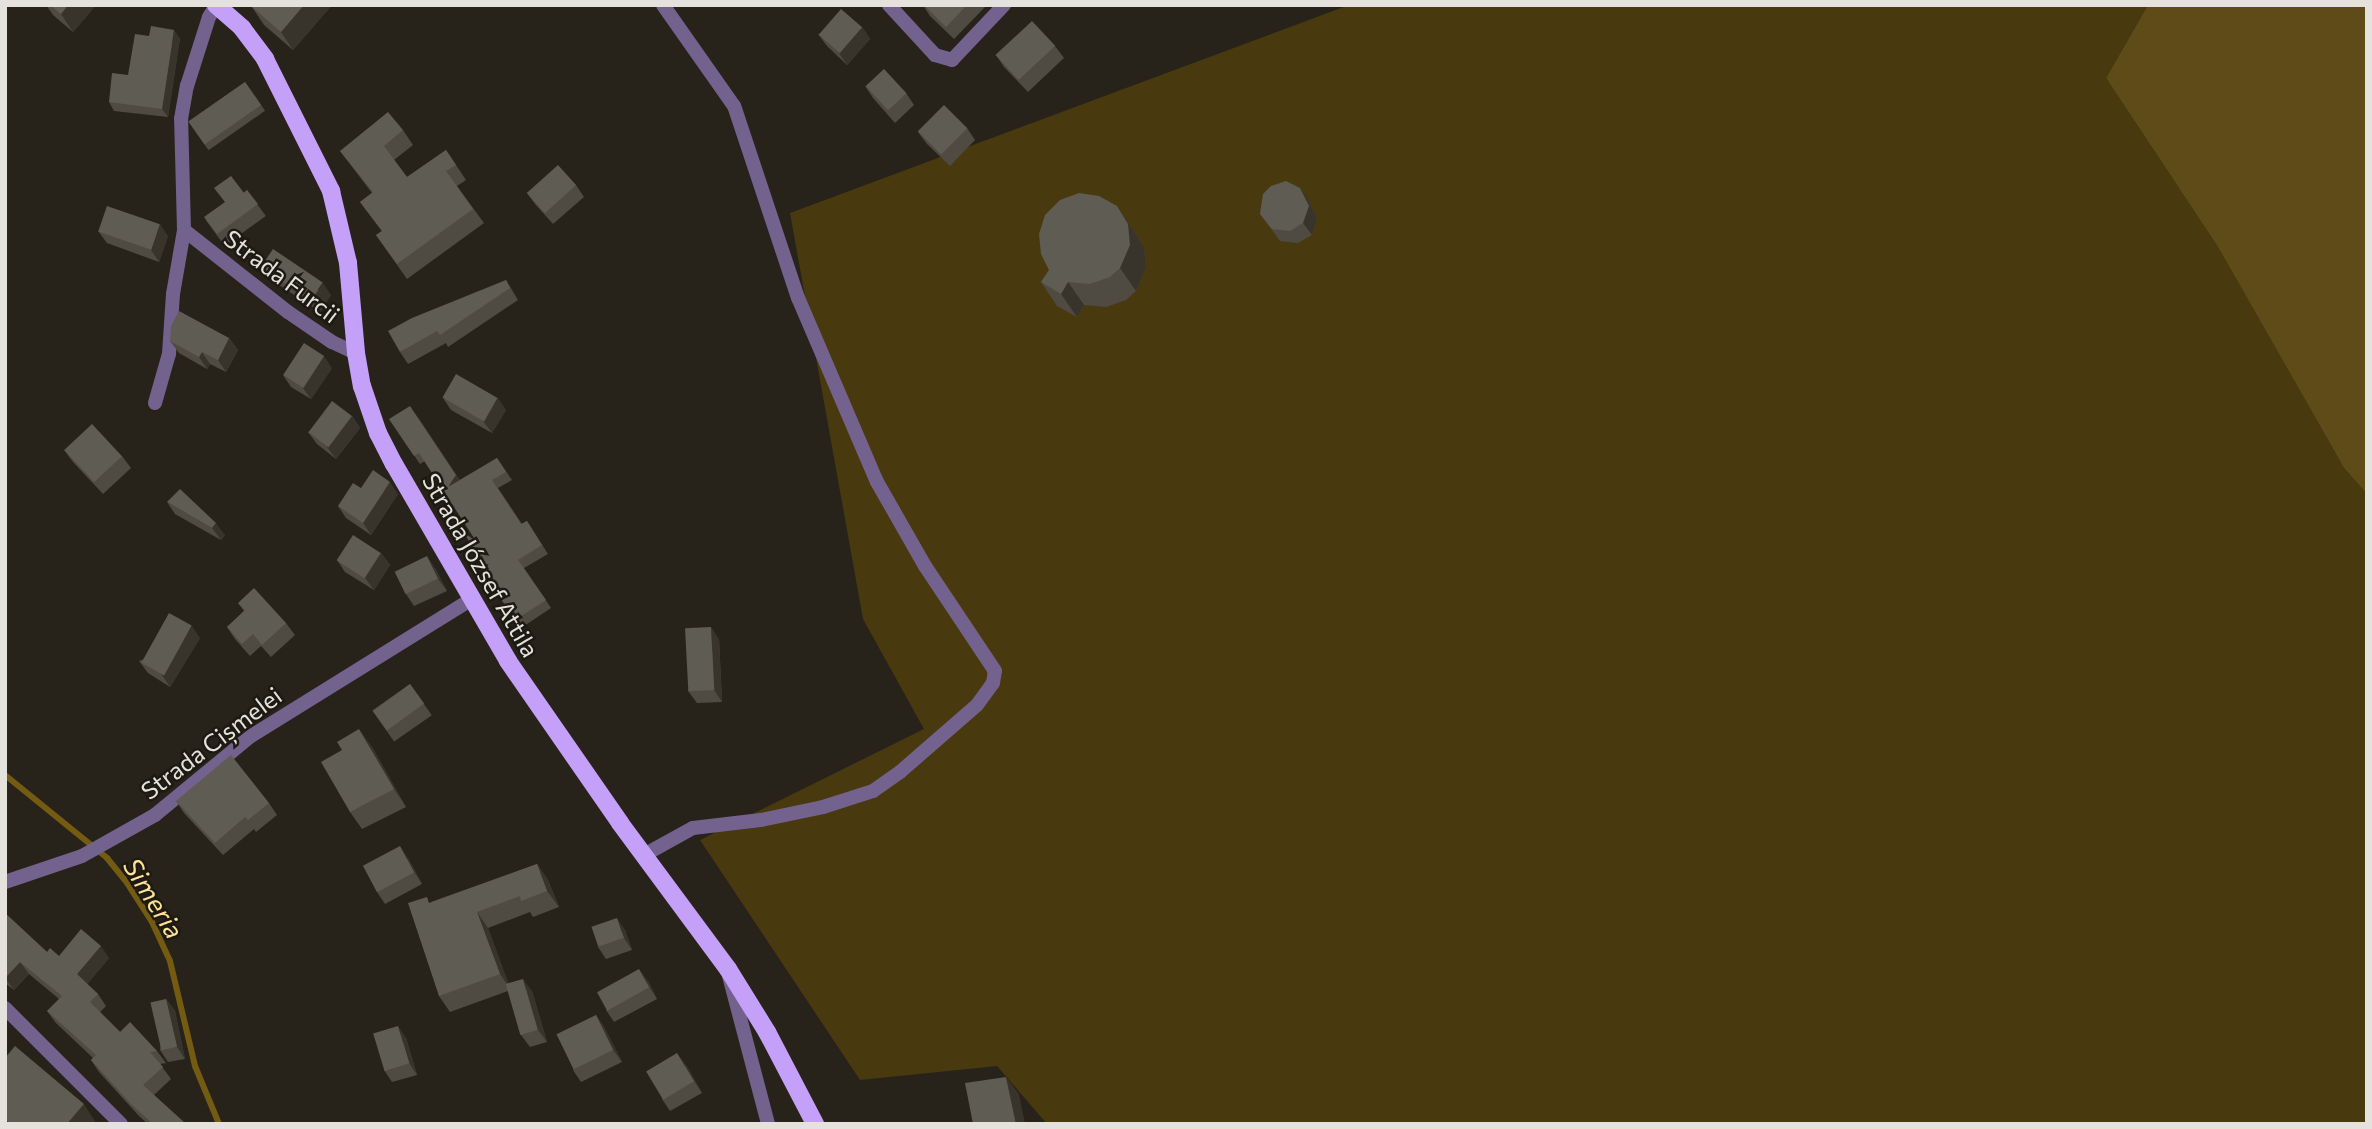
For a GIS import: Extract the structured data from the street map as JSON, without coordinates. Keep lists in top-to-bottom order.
{
  "streets": {
    "main road": ["Strada József Attila"],
    "street": ["Strada Furcii", "Strada Cișmelei"]
  },
  "crossings": [
    ["Strada Furcii", "Strada József Attila"],
    ["Strada József Attila", "Strada Cișmelei"]
  ],
  "water": ["Simeria"]
}
